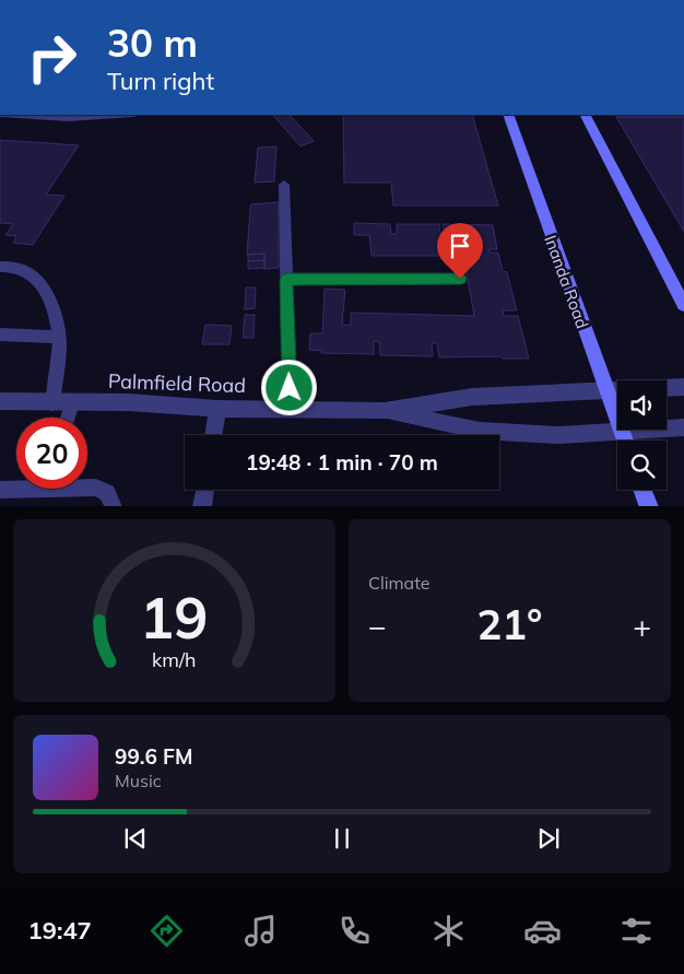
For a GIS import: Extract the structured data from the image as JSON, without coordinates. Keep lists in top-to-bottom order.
{
  "streets": {
    "main road": ["Inanda Road"],
    "street": ["Palmfield Road"]
  },
  "crossings": [
    ["Inanda Road", "Palmfield Road"]
  ],
  "page": {
    "turn": ["30 m", "Turn right"],
    "limit": "20",
    "trip": "19:48 · 1 min · 70 m",
    "tile": "Climate",
    "heat": ["−", "21°", "+"],
    "song": ["99.6 FM", "Music"],
    "tabs": "19:47",
    "gauge": ["19", "km/h"]
  }
}
